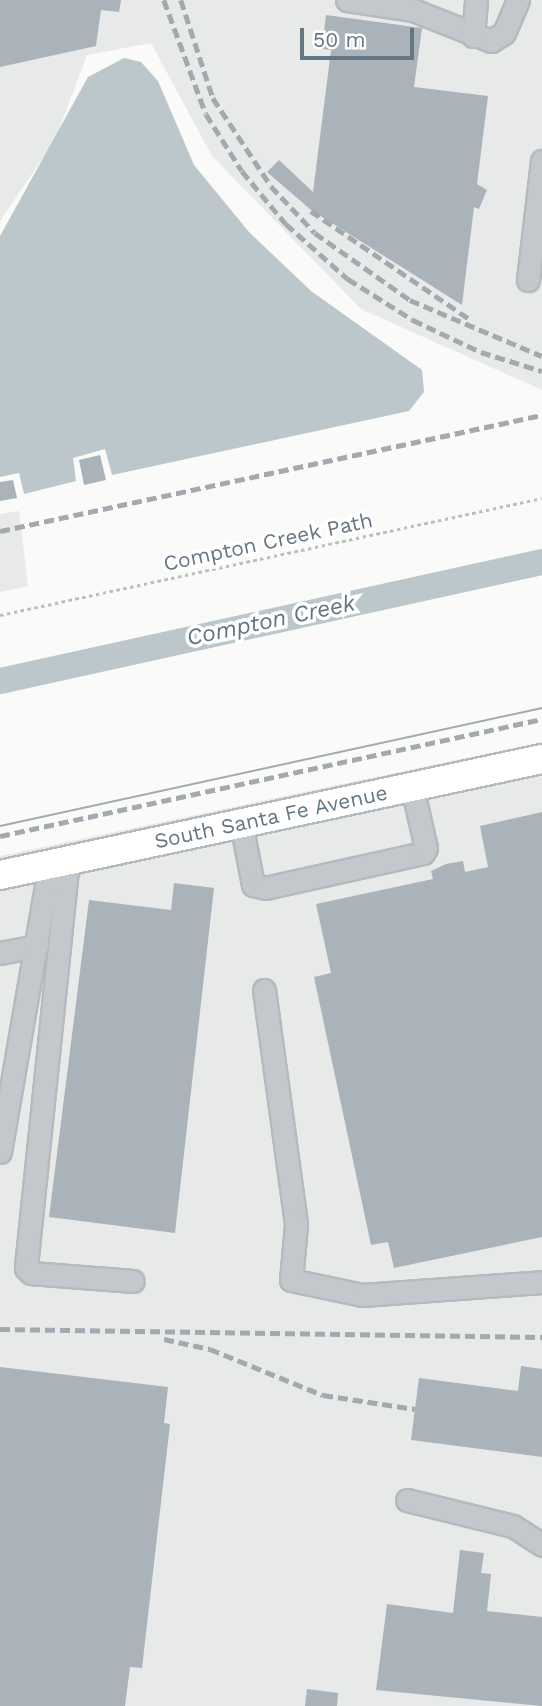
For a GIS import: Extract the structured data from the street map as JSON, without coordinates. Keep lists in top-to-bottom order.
{
  "streets": {
    "main road": ["South Santa Fe Avenue"],
    "path": ["Compton Creek Path"]
  },
  "water": ["Compton Creek"],
  "scale_bar": "50 m"
}
